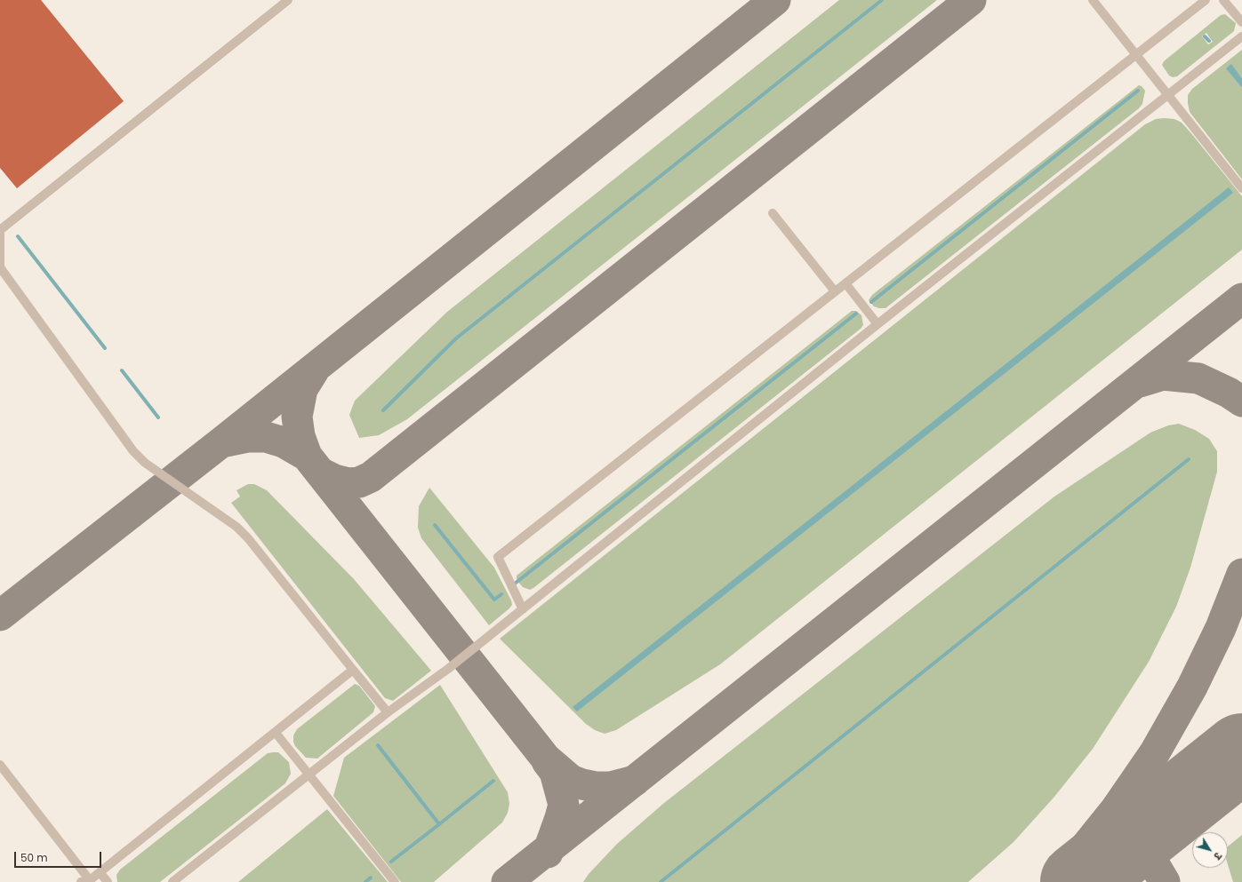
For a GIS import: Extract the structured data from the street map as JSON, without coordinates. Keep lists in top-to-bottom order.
{
  "scale_bar": "50 m",
  "north": "bottom right"
}
